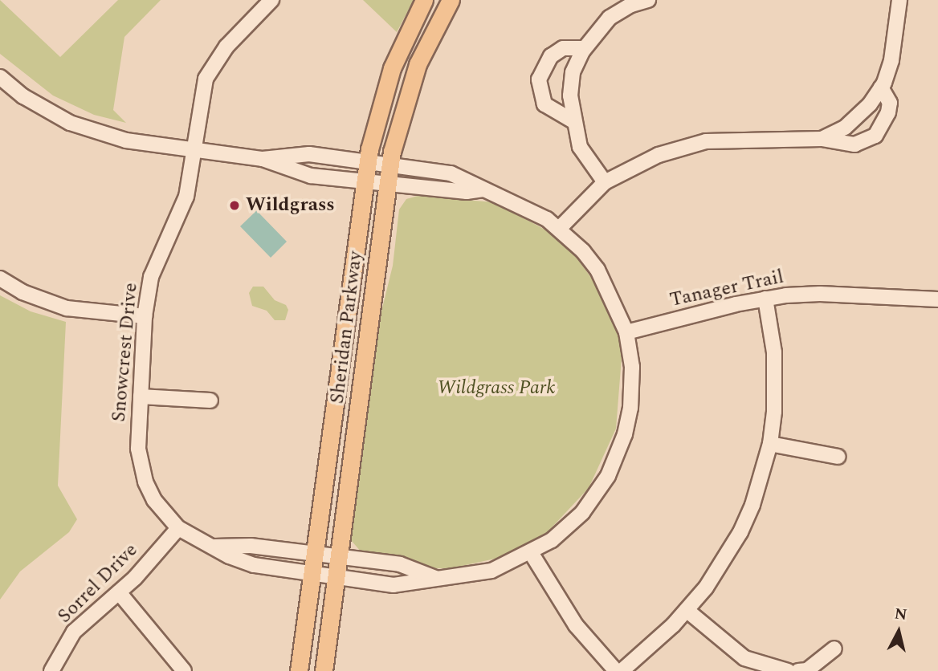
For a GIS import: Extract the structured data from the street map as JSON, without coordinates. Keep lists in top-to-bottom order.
{
  "streets": {
    "main road": ["Sheridan Parkway"],
    "street": ["Tanager Trail", "Snowcrest Drive", "Sorrel Drive"]
  },
  "crossings": [
    ["Tanager Trail", "Snowcrest Drive"],
    ["Sheridan Parkway", "Snowcrest Drive"],
    ["Snowcrest Drive", "Sorrel Drive"]
  ],
  "parks": ["Wildgrass Park"],
  "places": ["Wildgrass"],
  "north": "top"
}
